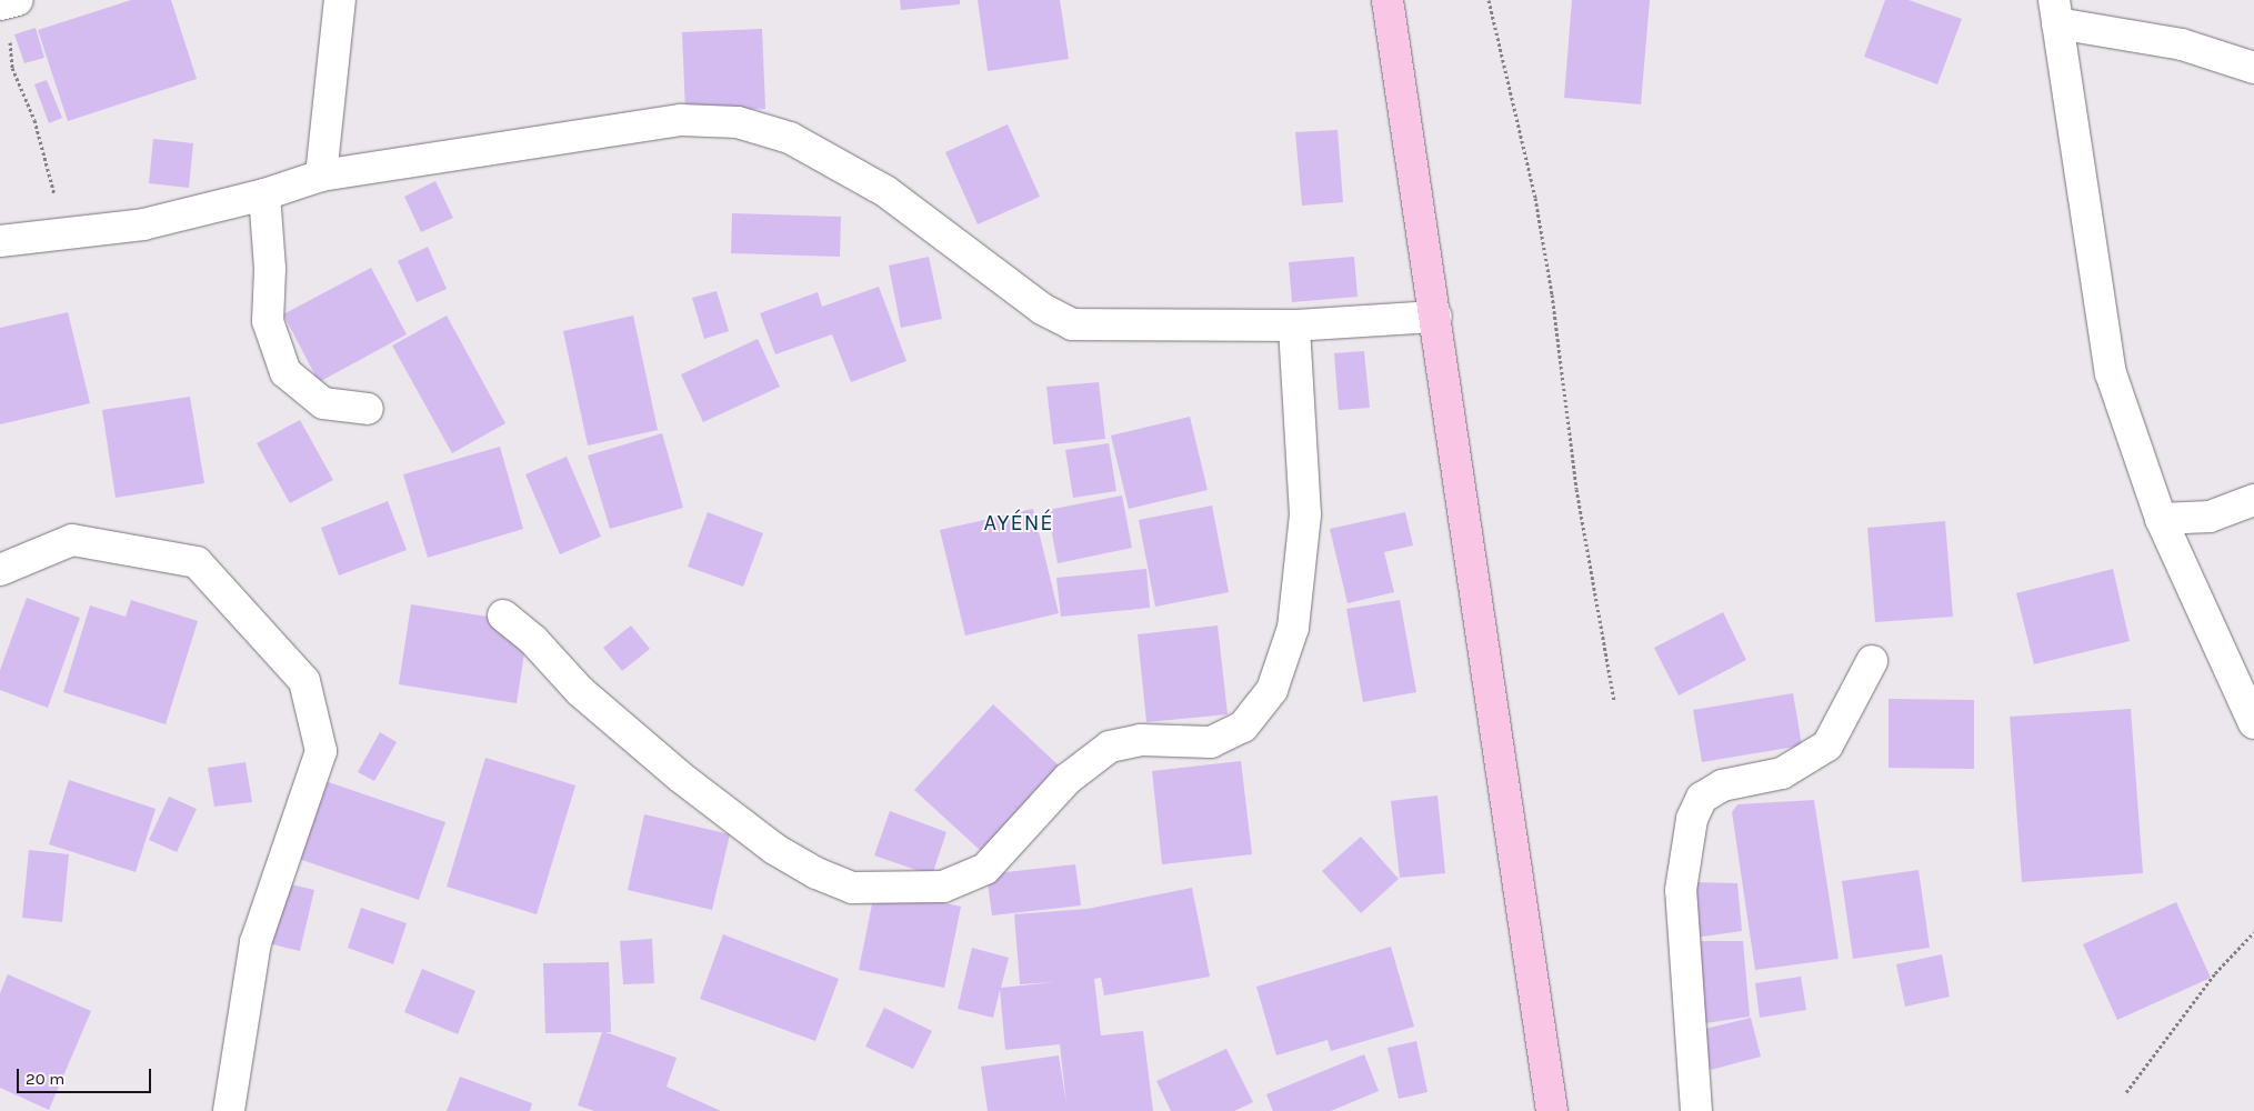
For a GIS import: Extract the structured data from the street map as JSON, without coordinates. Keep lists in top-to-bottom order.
{
  "districts": ["AYÉNÉ"],
  "scale_bar": "20 m"
}
